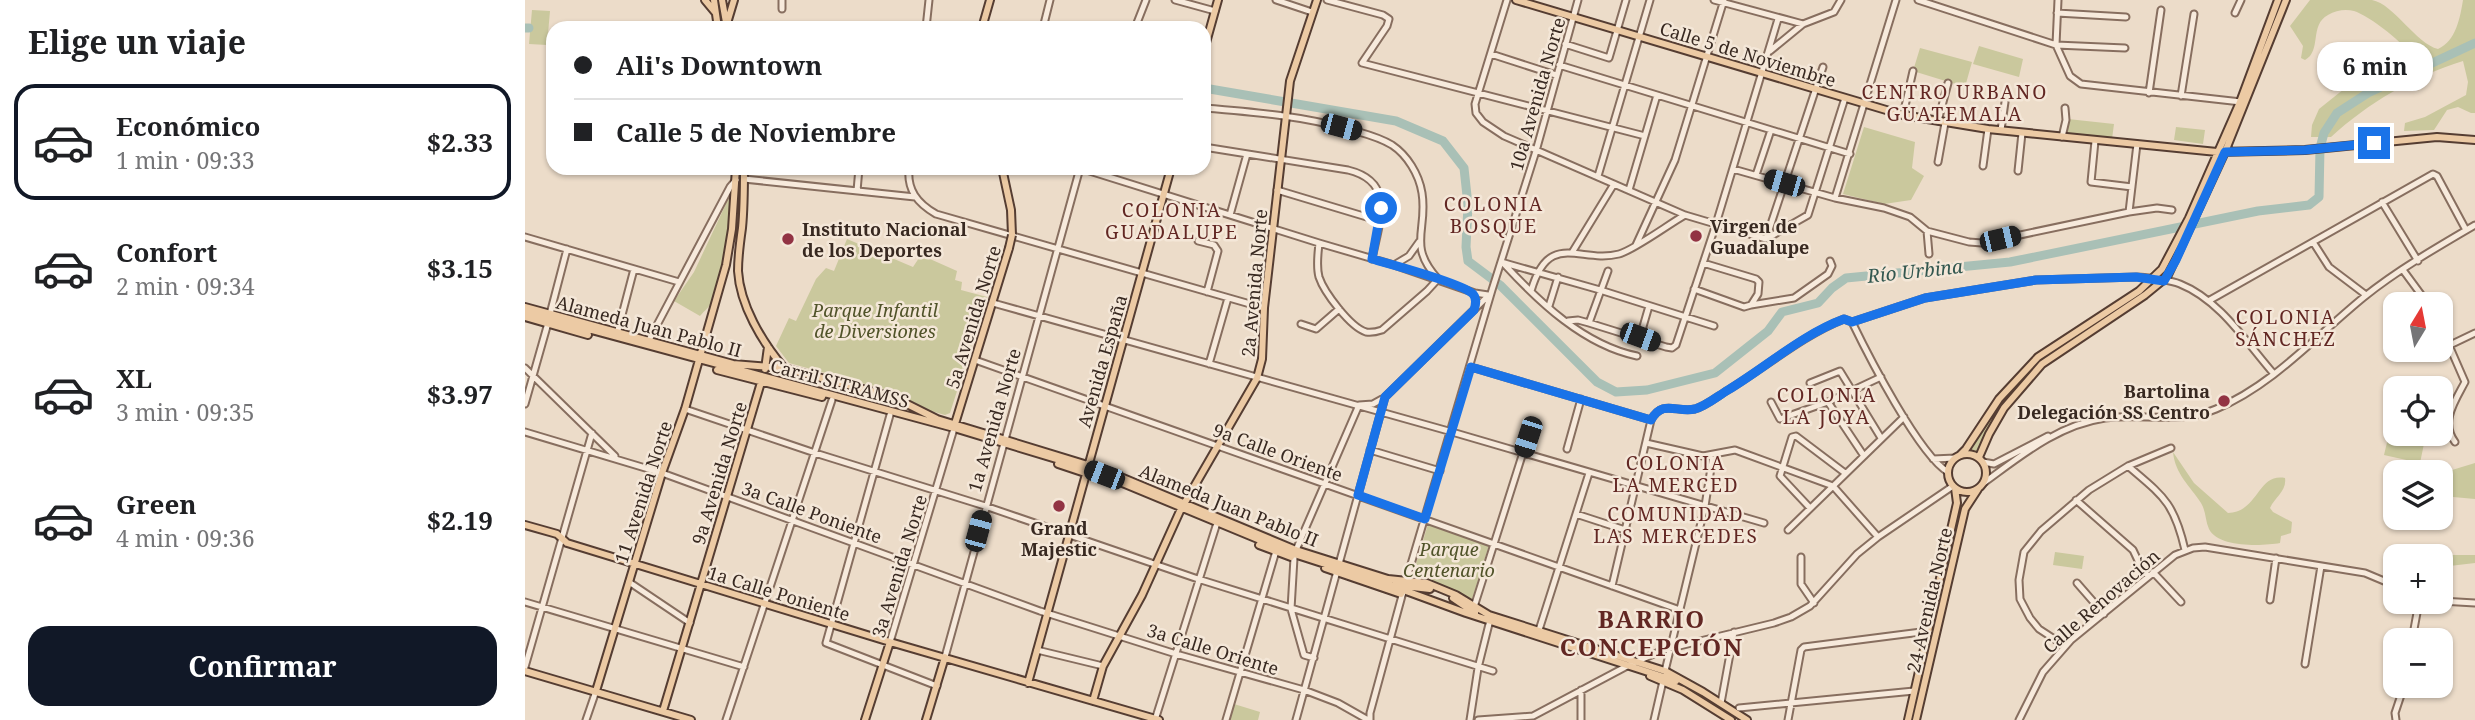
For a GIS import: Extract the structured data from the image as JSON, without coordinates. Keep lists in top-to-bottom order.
{
  "streets": {
    "main road": [
      "Calle 5 de Noviembre",
      "2a Avenida Norte",
      "5a Avenida Norte",
      "Alameda Juan Pablo II",
      "Avenida España",
      "Carril SITRAMSS",
      "1a Avenida Norte",
      "9a Avenida Norte",
      "11 Avenida Norte",
      "3a Avenida Norte",
      "1a Calle Poniente",
      "24 Avenida Norte"
    ],
    "street": [
      "10a Avenida Norte",
      "9a Calle Oriente",
      "3a Calle Poniente",
      "Calle Renovación",
      "3a Calle Oriente"
    ]
  },
  "crossings": [
    ["Calle 5 de Noviembre", "10a Avenida Norte"],
    ["10a Avenida Norte", "Alameda Juan Pablo II"],
    ["10a Avenida Norte", "9a Calle Oriente"],
    ["10a Avenida Norte", "3a Calle Oriente"],
    ["2a Avenida Norte", "Alameda Juan Pablo II"],
    ["2a Avenida Norte", "9a Calle Oriente"],
    ["2a Avenida Norte", "1a Calle Poniente"],
    ["2a Avenida Norte", "3a Calle Oriente"],
    ["5a Avenida Norte", "Alameda Juan Pablo II"],
    ["5a Avenida Norte", "Carril SITRAMSS"],
    ["5a Avenida Norte", "9a Calle Oriente"],
    ["5a Avenida Norte", "3a Avenida Norte"],
    ["Alameda Juan Pablo II", "Avenida España"],
    ["Alameda Juan Pablo II", "Carril SITRAMSS"],
    ["Alameda Juan Pablo II", "1a Avenida Norte"],
    ["Alameda Juan Pablo II", "9a Avenida Norte"],
    ["Alameda Juan Pablo II", "11 Avenida Norte"],
    ["Alameda Juan Pablo II", "3a Avenida Norte"],
    ["Avenida España", "9a Calle Oriente"],
    ["Avenida España", "3a Calle Poniente"],
    ["Avenida España", "1a Calle Poniente"],
    ["Avenida España", "3a Calle Oriente"],
    ["Carril SITRAMSS", "9a Avenida Norte"],
    ["Carril SITRAMSS", "11 Avenida Norte"],
    ["Carril SITRAMSS", "3a Avenida Norte"],
    ["1a Avenida Norte", "9a Calle Oriente"],
    ["1a Avenida Norte", "3a Calle Poniente"],
    ["1a Avenida Norte", "1a Calle Poniente"],
    ["9a Avenida Norte", "3a Calle Poniente"],
    ["9a Avenida Norte", "1a Calle Poniente"],
    ["11 Avenida Norte", "3a Calle Poniente"],
    ["11 Avenida Norte", "1a Calle Poniente"],
    ["3a Calle Poniente", "3a Avenida Norte"],
    ["3a Calle Poniente", "3a Calle Oriente"],
    ["3a Avenida Norte", "1a Calle Poniente"]
  ],
  "districts": [
    "CENTRO URBANO GUATEMALA",
    "COLONIA BOSQUE",
    "COLONIA GUADALUPE",
    "COLONIA SÁNCHEZ",
    "COLONIA LA JOYA",
    "COLONIA LA MERCED",
    "COMUNIDAD LAS MERCEDES",
    "BARRIO CONCEPCIÓN"
  ],
  "water": ["Río Urbina"],
  "parks": ["Parque Infantil de Diversiones", "Parque Centenario"],
  "places": [
    "Virgen de Guadalupe",
    "Instituto Nacional de los Deportes",
    "Bartolina Delegación SS Centro",
    "Grand Majestic"
  ],
  "north": "top",
  "page": {
    "heading": "Elige un viaje",
    "banner": ["Ali's Downtown", "Calle 5 de Noviembre"],
    "bubble": "6 min",
    "list": [
      {
        "name": "Económico",
        "note": "1 min · 09:33",
        "value": "$2.33"
      },
      {
        "name": "Confort",
        "note": "2 min · 09:34",
        "value": "$3.15"
      },
      {
        "name": "XL",
        "note": "3 min · 09:35",
        "value": "$3.97"
      },
      {
        "name": "Green",
        "note": "4 min · 09:36",
        "value": "$2.19"
      }
    ],
    "map_buttons": ["+", "−"],
    "buttons": "Confirmar"
  }
}
